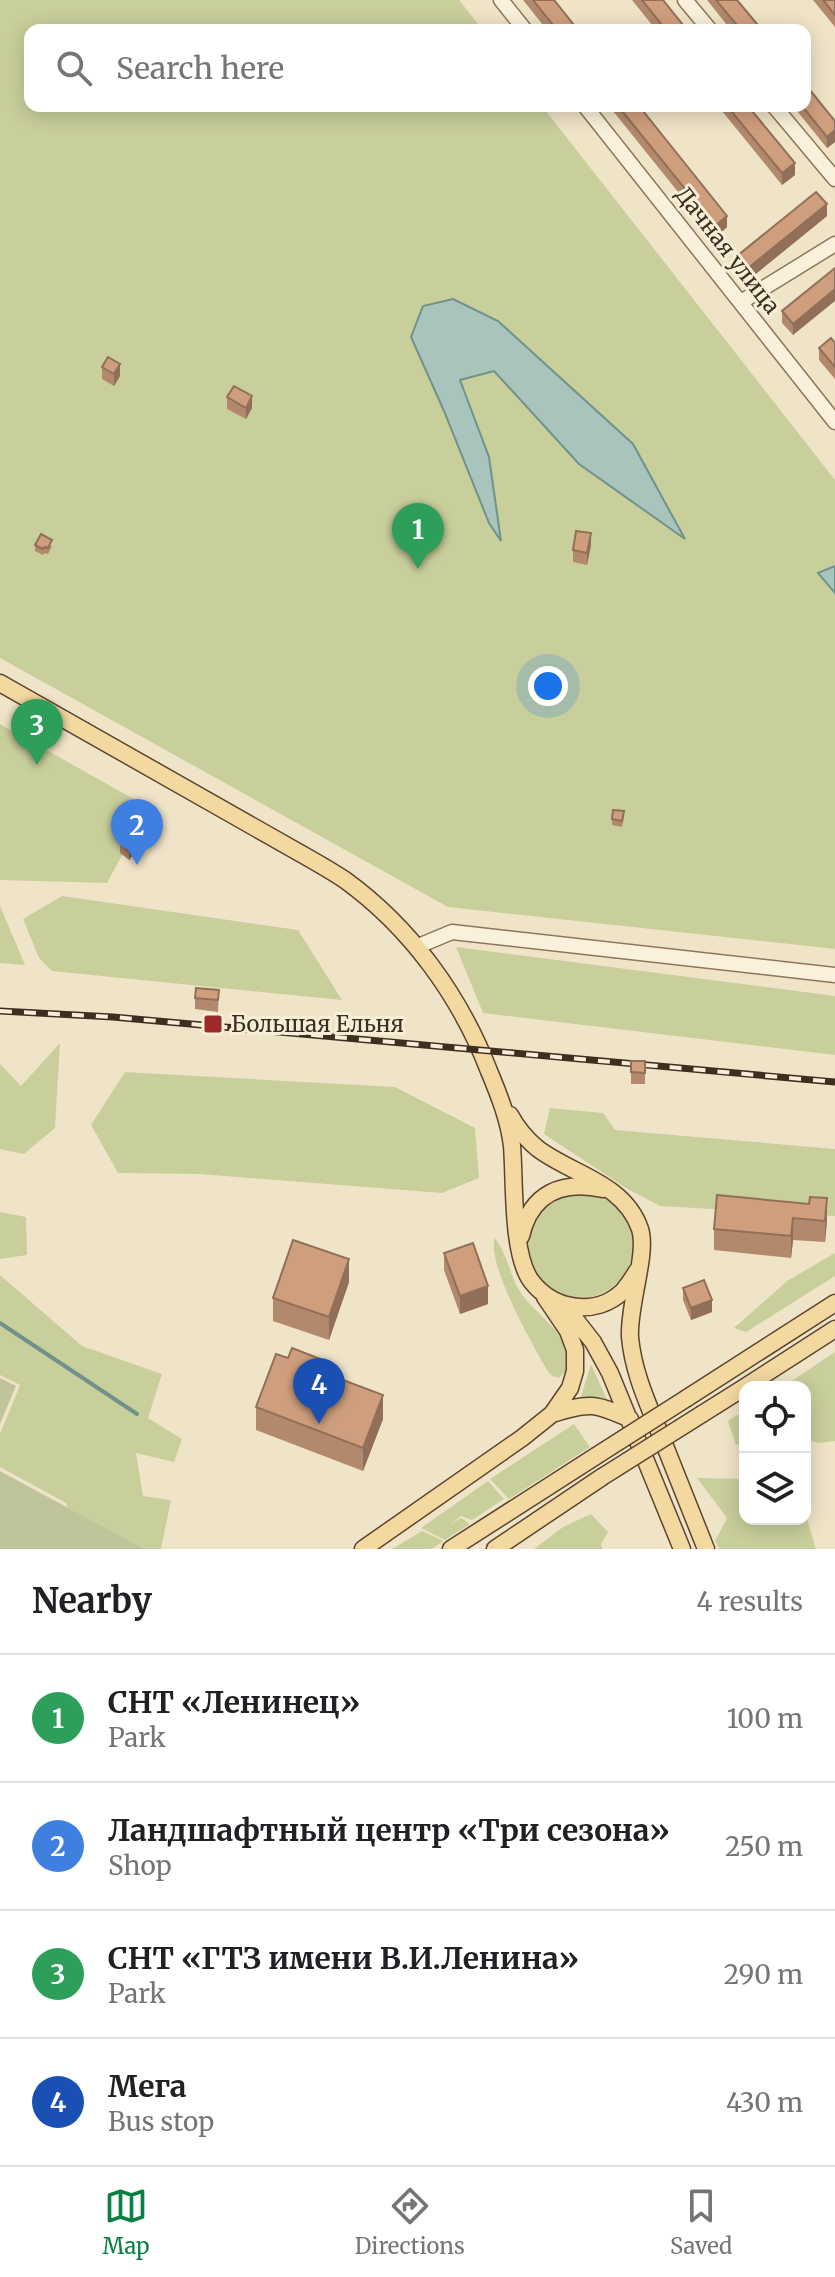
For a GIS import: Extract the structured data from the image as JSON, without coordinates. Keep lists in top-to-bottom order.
{
  "streets": {
    "street": ["Дачная улица"]
  },
  "places": {
    "transit": ["Большая Ельня"]
  },
  "page": {
    "search": "Search here",
    "pins": [
      "1",
      "3",
      "2",
      "4"
    ],
    "heading": ["Nearby", "4 results"],
    "list": [
      {
        "mark": "1",
        "name": "СНТ «Ленинец»",
        "note": "Park",
        "value": "100 m"
      },
      {
        "mark": "2",
        "name": "Ландшафтный центр «Три сезона»",
        "note": "Shop",
        "value": "250 m"
      },
      {
        "mark": "3",
        "name": "СНТ «ГТЗ имени В.И.Ленина»",
        "note": "Park",
        "value": "290 m"
      },
      {
        "mark": "4",
        "name": "Мега",
        "note": "Bus stop",
        "value": "430 m"
      }
    ],
    "nav": ["Map", "Directions", "Saved"]
  }
}
